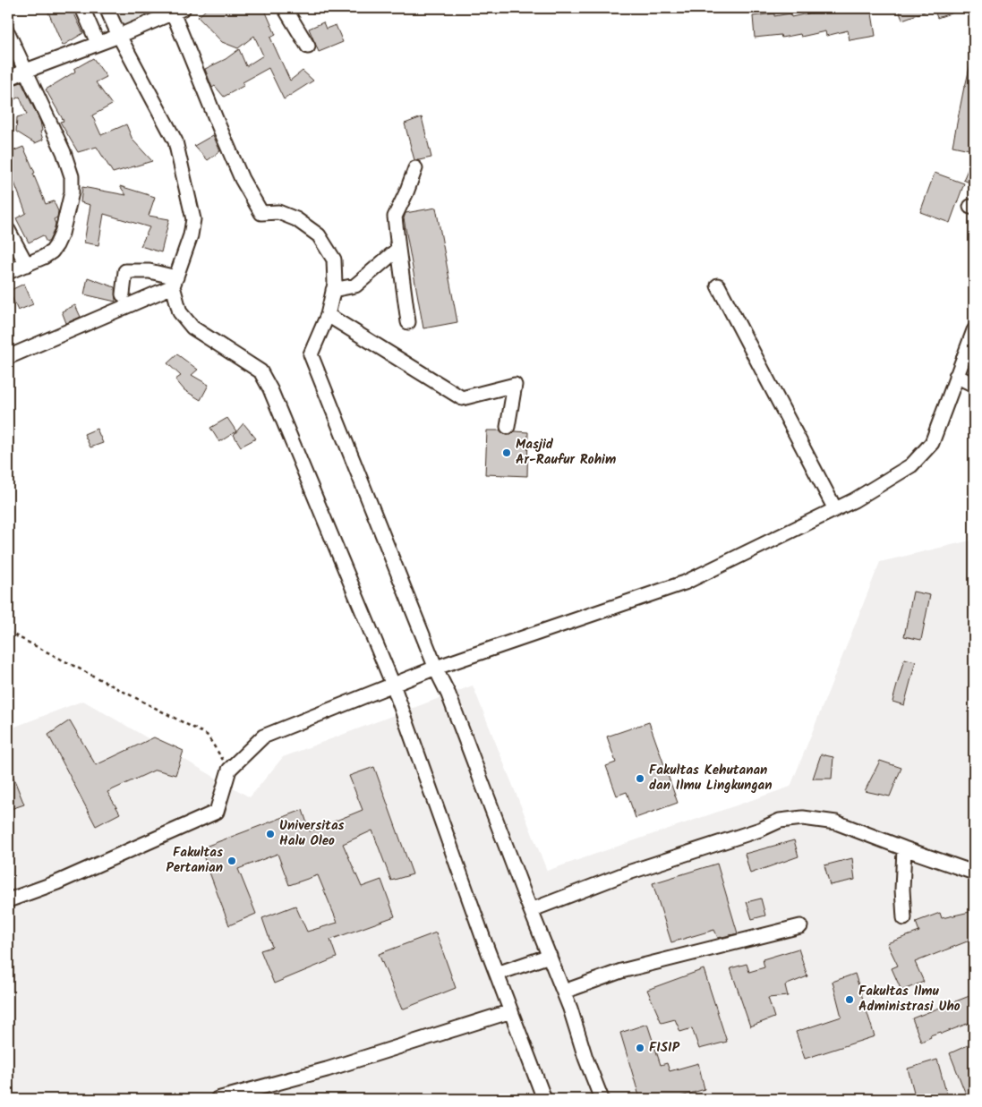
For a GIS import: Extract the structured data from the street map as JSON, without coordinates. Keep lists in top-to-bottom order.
{
  "places": [
    "Masjid Ar-Raufur Rohim",
    "Fakultas Kehutanan dan Ilmu Lingkungan",
    "Universitas Halu Oleo",
    "Fakultas Pertanian",
    "Fakultas Ilmu Administrasi Uho",
    "FISIP"
  ]
}
